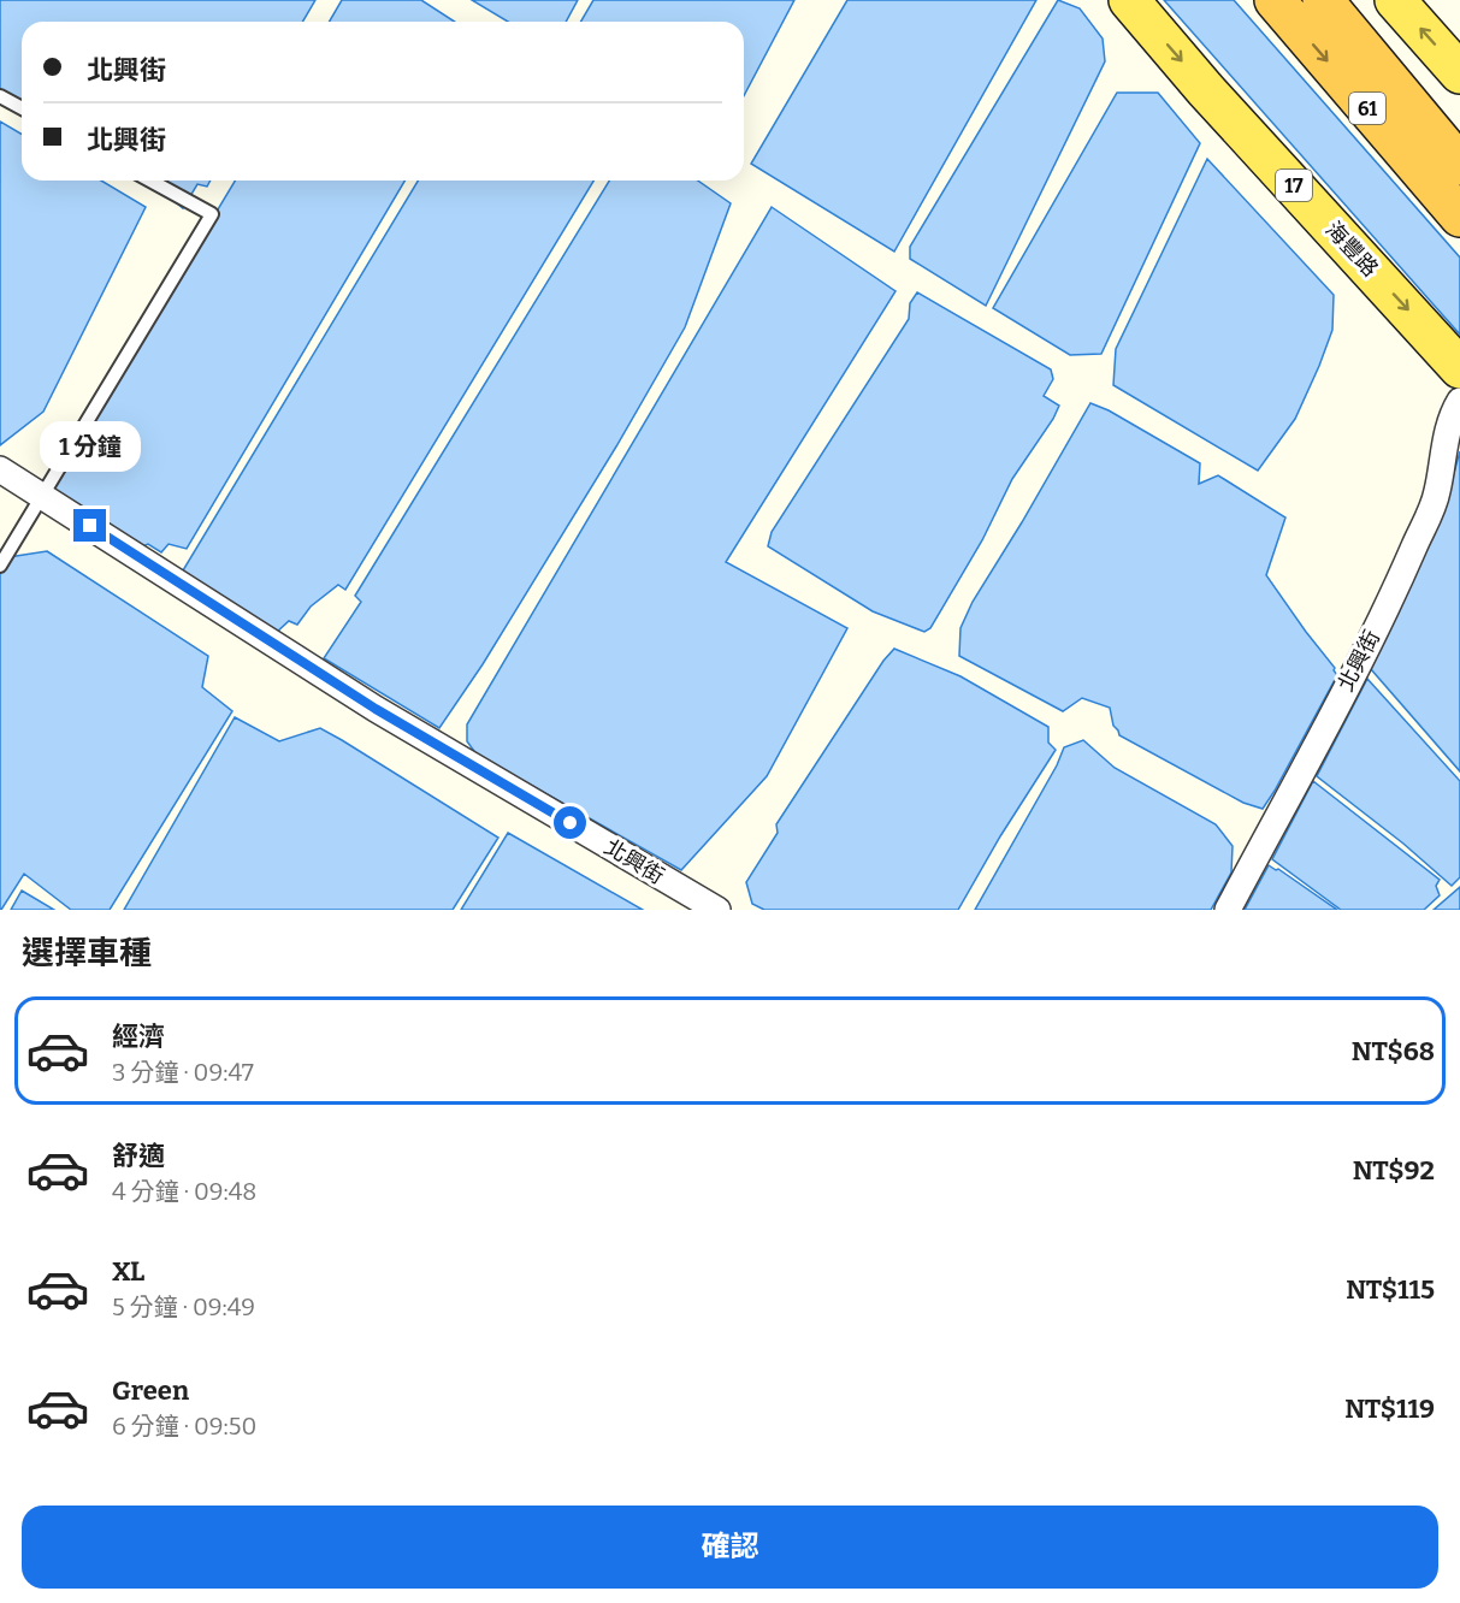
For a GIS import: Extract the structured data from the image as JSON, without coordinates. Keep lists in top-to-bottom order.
{
  "streets": {
    "highway": ["61"],
    "main road": ["17", "海豐路"],
    "street": ["北興街"]
  },
  "one_way": ["海豐路"],
  "page": {
    "banner": ["北興街", "北興街"],
    "bubble": "1 分鐘",
    "heading": "選擇車種",
    "list": [
      {
        "name": "經濟",
        "note": "3 分鐘 · 09:47",
        "value": "NT$68"
      },
      {
        "name": "舒適",
        "note": "4 分鐘 · 09:48",
        "value": "NT$92"
      },
      {
        "name": "XL",
        "note": "5 分鐘 · 09:49",
        "value": "NT$115"
      },
      {
        "name": "Green",
        "note": "6 分鐘 · 09:50",
        "value": "NT$119"
      }
    ],
    "buttons": "確認"
  }
}
